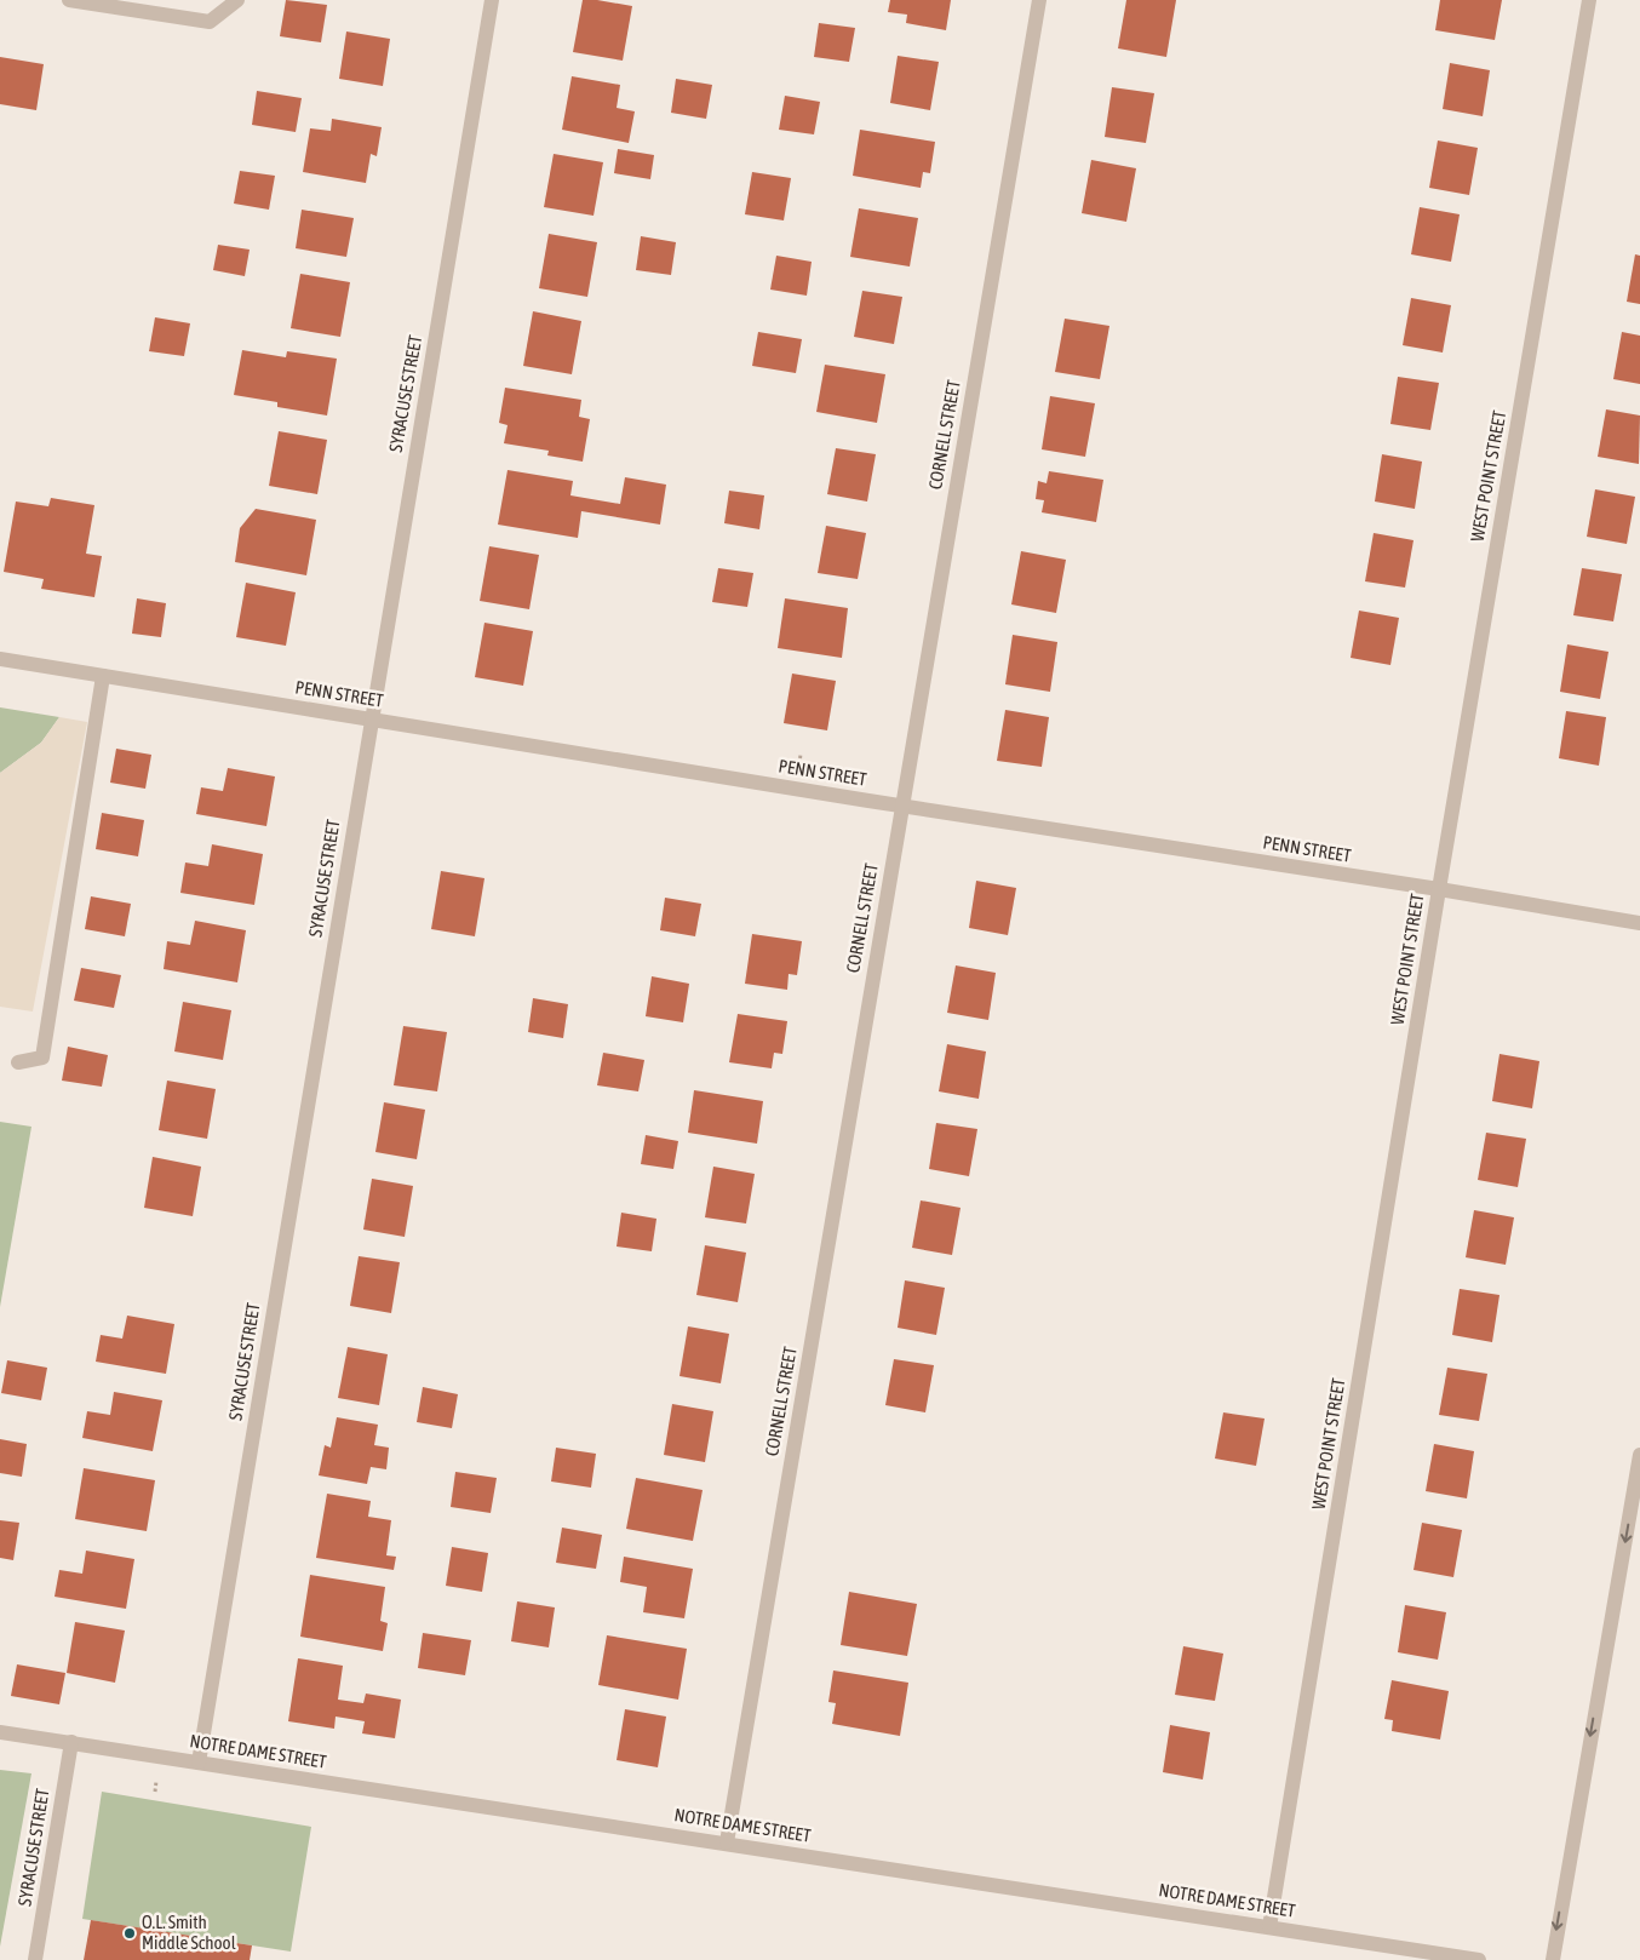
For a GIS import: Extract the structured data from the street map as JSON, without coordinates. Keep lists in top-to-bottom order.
{
  "streets": {
    "street": [
      "SYRACUSE STREET",
      "CORNELL STREET",
      "WEST POINT STREET",
      "PENN STREET",
      "NOTRE DAME STREET"
    ]
  },
  "crossings": [
    ["SYRACUSE STREET", "PENN STREET"],
    ["SYRACUSE STREET", "NOTRE DAME STREET"],
    ["CORNELL STREET", "PENN STREET"],
    ["CORNELL STREET", "NOTRE DAME STREET"],
    ["WEST POINT STREET", "PENN STREET"],
    ["WEST POINT STREET", "NOTRE DAME STREET"]
  ],
  "places": ["O.L. Smith Middle School"]
}
